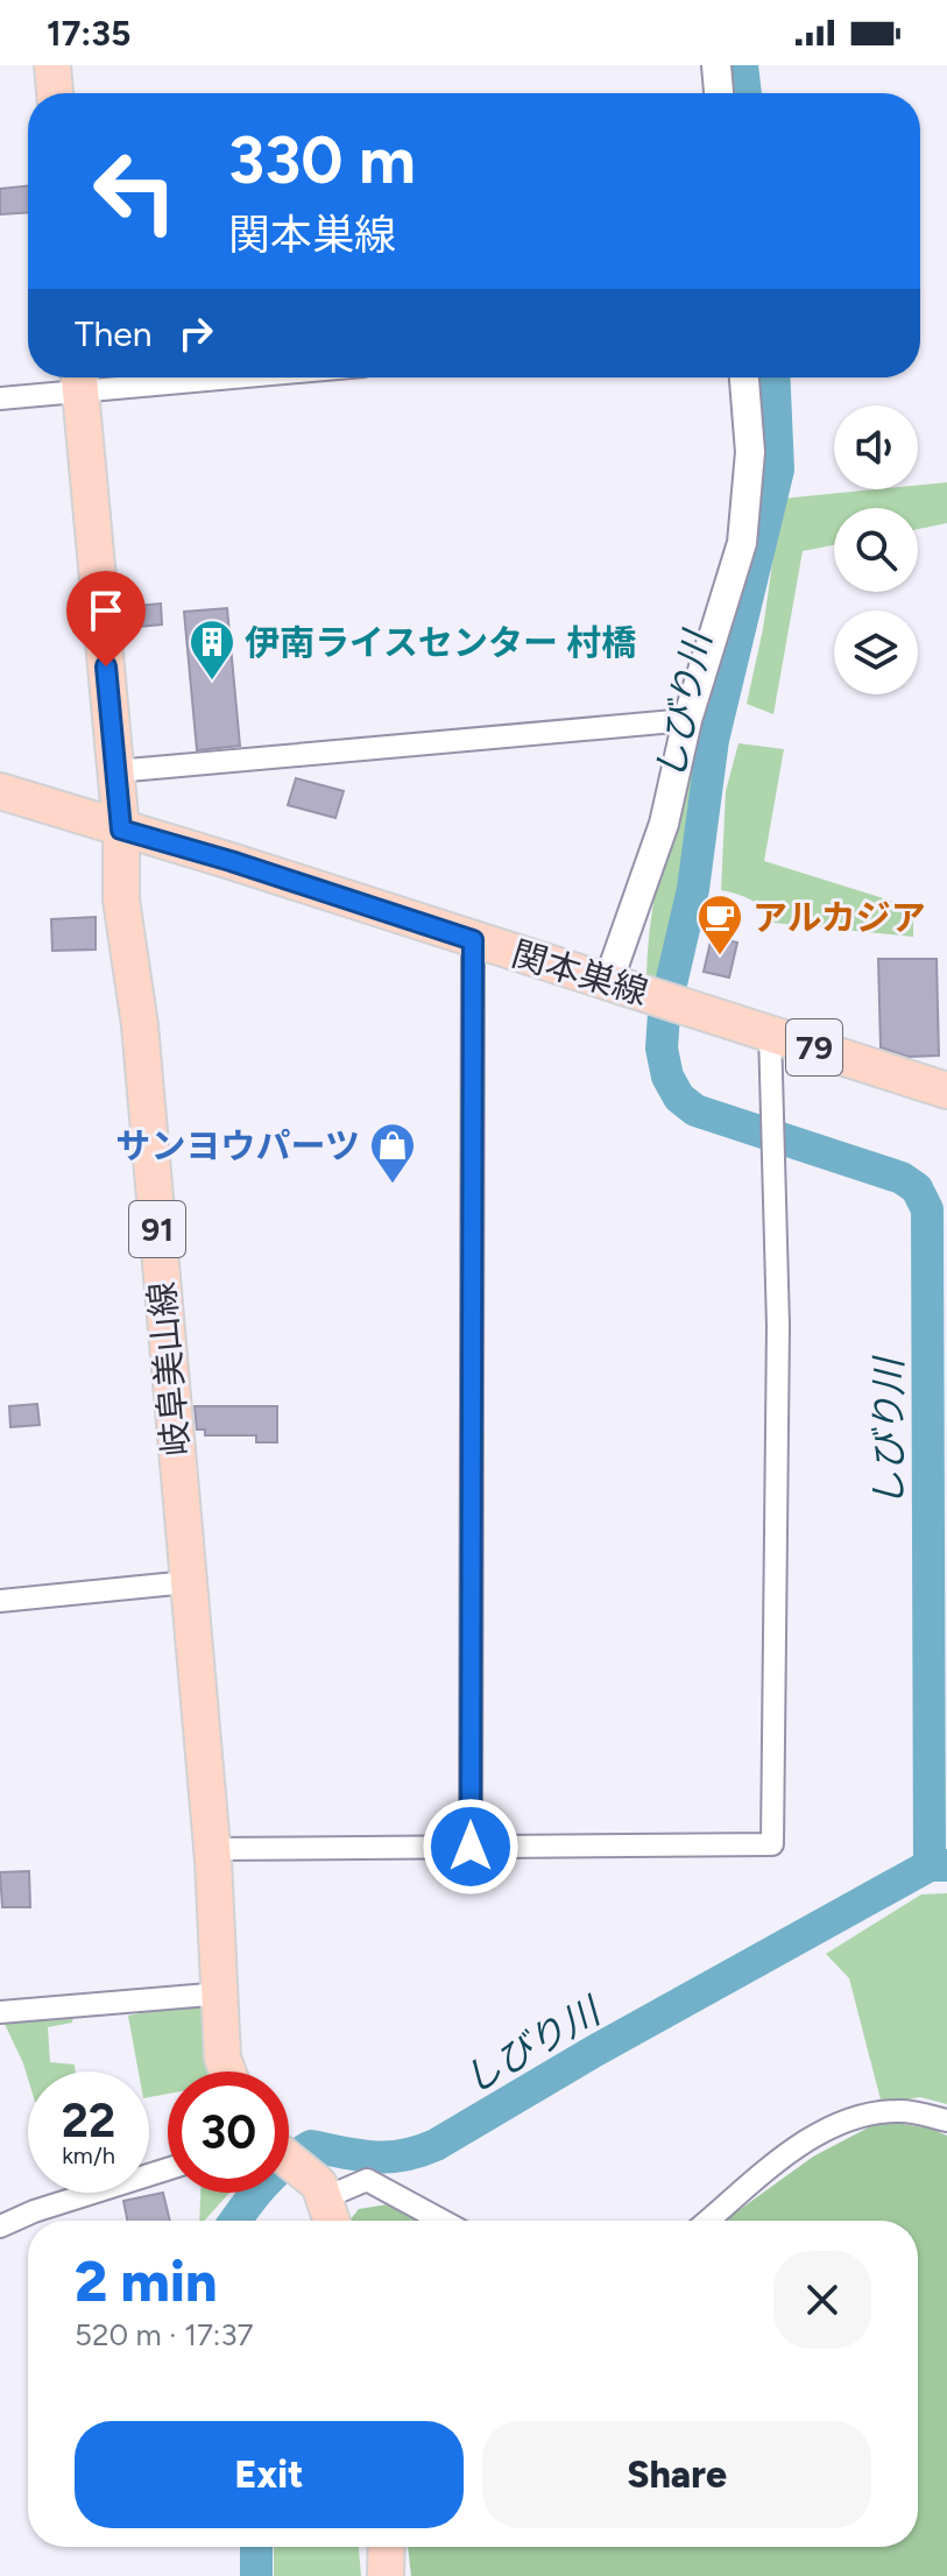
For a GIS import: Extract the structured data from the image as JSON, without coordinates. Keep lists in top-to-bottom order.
{
  "streets": {
    "main road": [
      "関本巣線",
      "79",
      "91",
      "岐阜美山線"
    ]
  },
  "crossings": [
    ["関本巣線", "岐阜美山線"]
  ],
  "water": ["しびり川"],
  "places": {
    "building": ["伊南ライスセンター 村橋"],
    "cafe": ["アルカジア"],
    "shop": ["サンヨウパーツ"]
  },
  "page": {
    "status": "17:35",
    "turn": ["330 m", "関本巣線"],
    "then": "Then",
    "speed": "22 km/h",
    "limit": "30",
    "heading": ["2 min", "520 m · 17:37"],
    "buttons": ["Exit", "Share"]
  }
}
